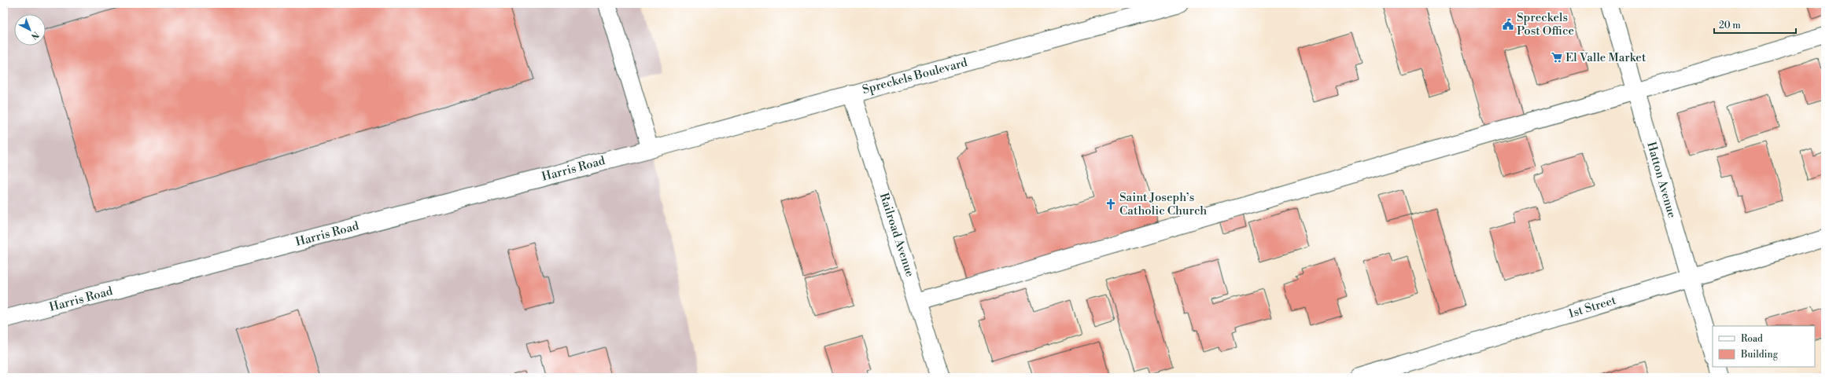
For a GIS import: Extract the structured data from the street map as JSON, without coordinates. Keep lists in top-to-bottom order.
{
  "streets": {
    "street": [
      "Spreckels Boulevard",
      "Harris Road",
      "Hatton Avenue",
      "Railroad Avenue",
      "1st Street"
    ]
  },
  "crossings": [
    ["Spreckels Boulevard", "Harris Road"],
    ["Spreckels Boulevard", "Railroad Avenue"],
    ["Hatton Avenue", "1st Street"]
  ],
  "places": {
    "public building": ["Spreckels Post Office"],
    "supermarket": ["El Valle Market"],
    "church": ["Saint Joseph’s Catholic Church"]
  },
  "legend": ["Road", "Building"],
  "scale_bar": "20 m",
  "north": "bottom right"
}
